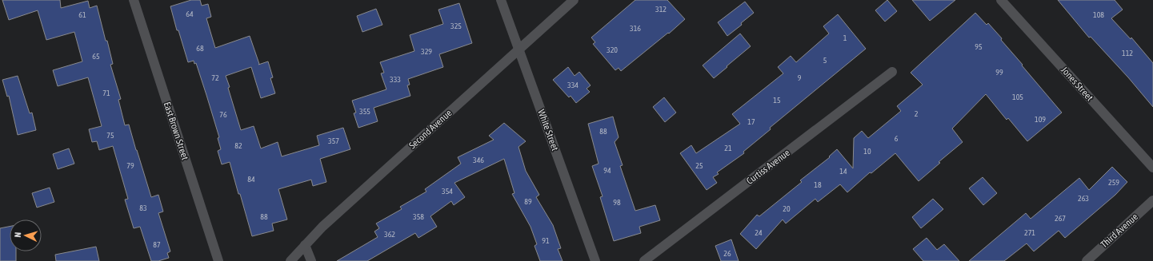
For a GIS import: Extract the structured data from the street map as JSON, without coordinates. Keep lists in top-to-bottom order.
{
  "streets": {
    "street": [
      "Jones Street",
      "Second Avenue",
      "White Street",
      "East Brown Street",
      "Curtiss Avenue",
      "Third Avenue"
    ]
  },
  "crossings": [
    ["Second Avenue", "White Street"]
  ],
  "house_numbers": [
    "312",
    "64",
    "61",
    "108",
    "325",
    "316",
    "1",
    "95",
    "68",
    "320",
    "329",
    "112",
    "65",
    "5",
    "99",
    "72",
    "9",
    "333",
    "334",
    "71",
    "105",
    "15",
    "355",
    "2",
    "76",
    "109",
    "17",
    "88",
    "75",
    "6",
    "357",
    "82",
    "21",
    "10",
    "346",
    "79",
    "25",
    "94",
    "14",
    "84",
    "259",
    "18",
    "354",
    "263",
    "89",
    "98",
    "83",
    "20",
    "88",
    "358",
    "267",
    "24",
    "271",
    "362",
    "91",
    "87",
    "26"
  ],
  "north": "left"
}
